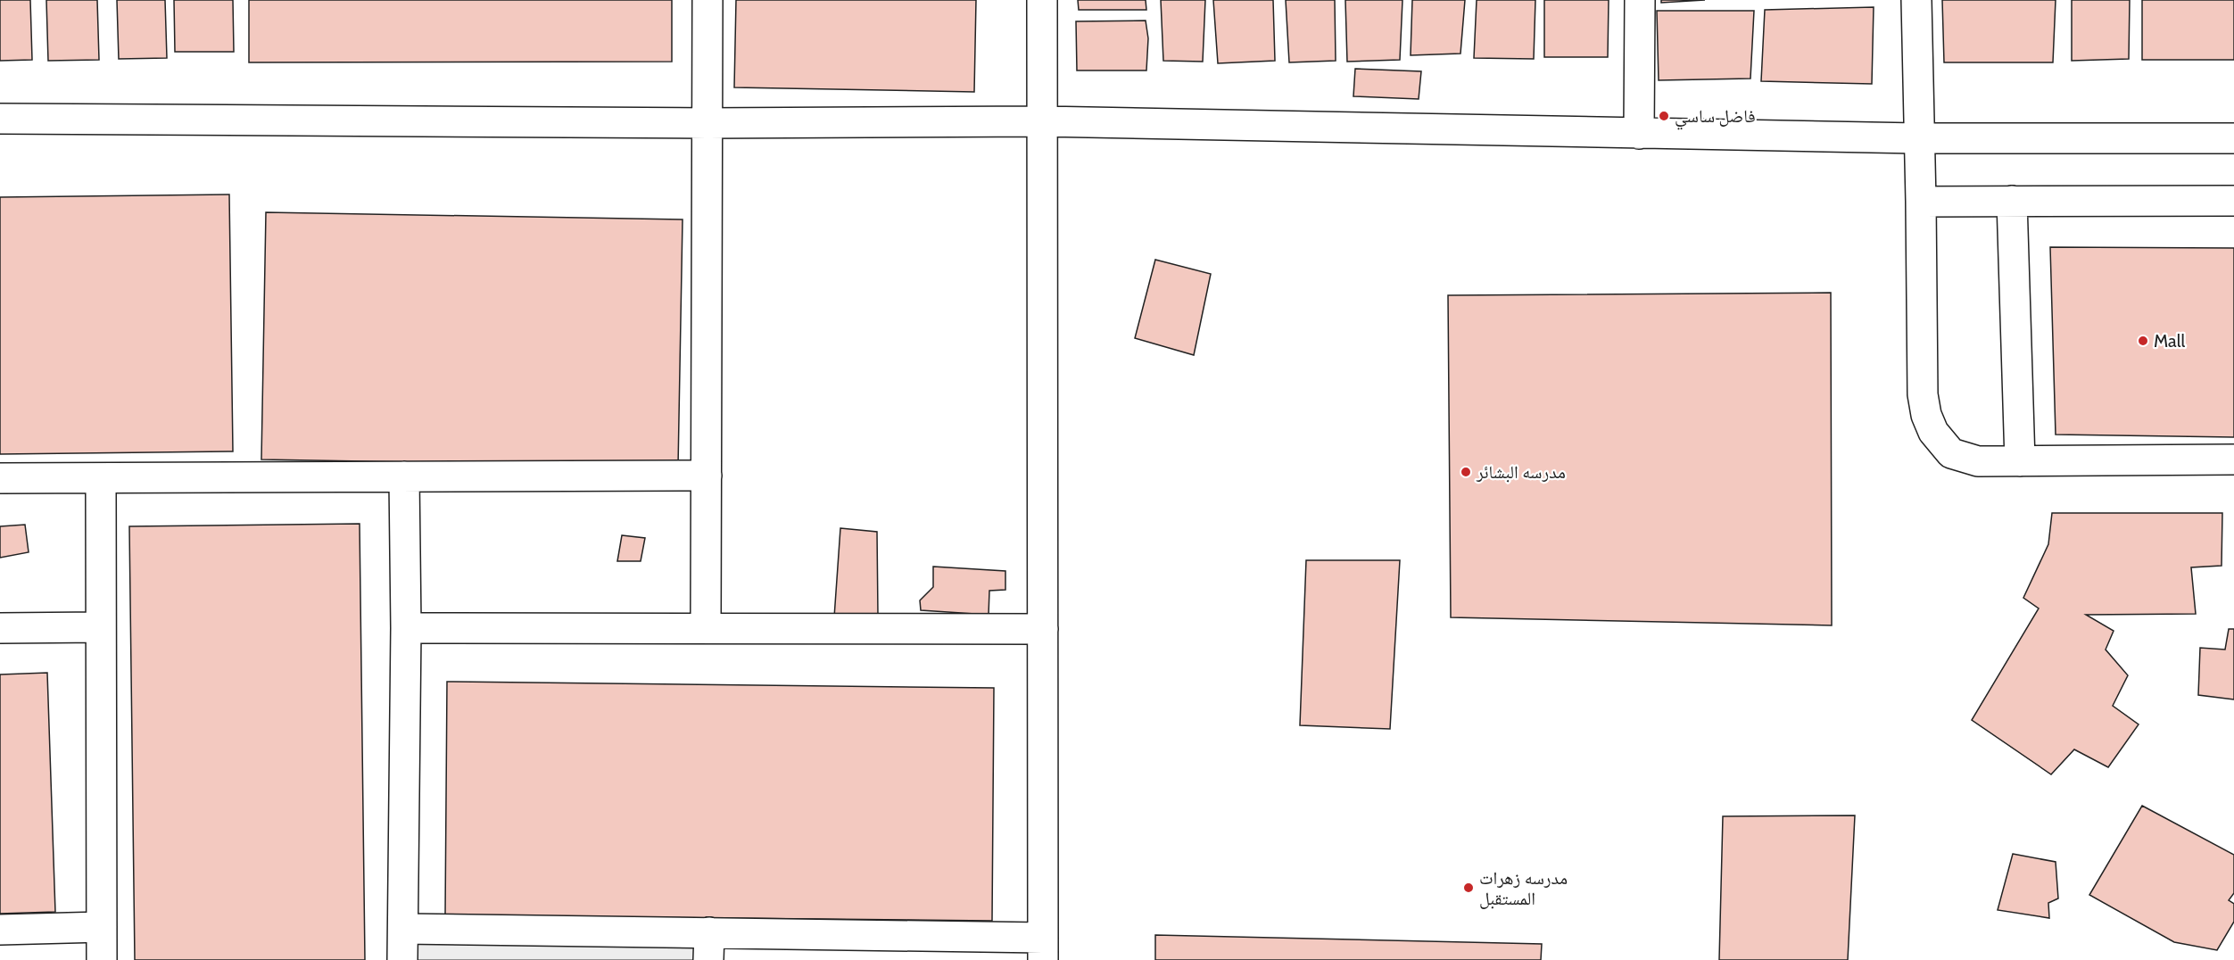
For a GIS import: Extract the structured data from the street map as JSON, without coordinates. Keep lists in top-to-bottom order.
{
  "places": [
    "فاضل ساسي",
    "Mall",
    "مدرسه البشائر",
    "مدرسه زهرات المستقبل"
  ]
}
